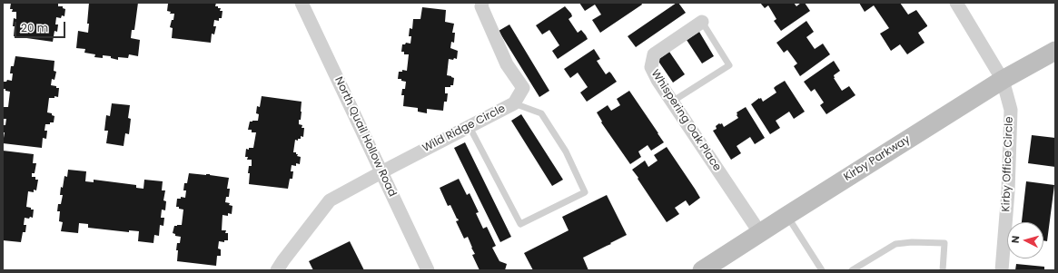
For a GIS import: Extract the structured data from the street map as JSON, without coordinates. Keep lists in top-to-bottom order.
{
  "streets": {
    "main road": ["Kirby Parkway"],
    "street": [
      "Whispering Oak Place",
      "Wild Ridge Circle",
      "North Quail Hollow Road",
      "Kirby Office Circle"
    ]
  },
  "crossings": [
    ["Whispering Oak Place", "Kirby Parkway"],
    ["Wild Ridge Circle", "North Quail Hollow Road"],
    ["Kirby Parkway", "Kirby Office Circle"]
  ],
  "scale_bar": "20 m",
  "north": "left"
}
